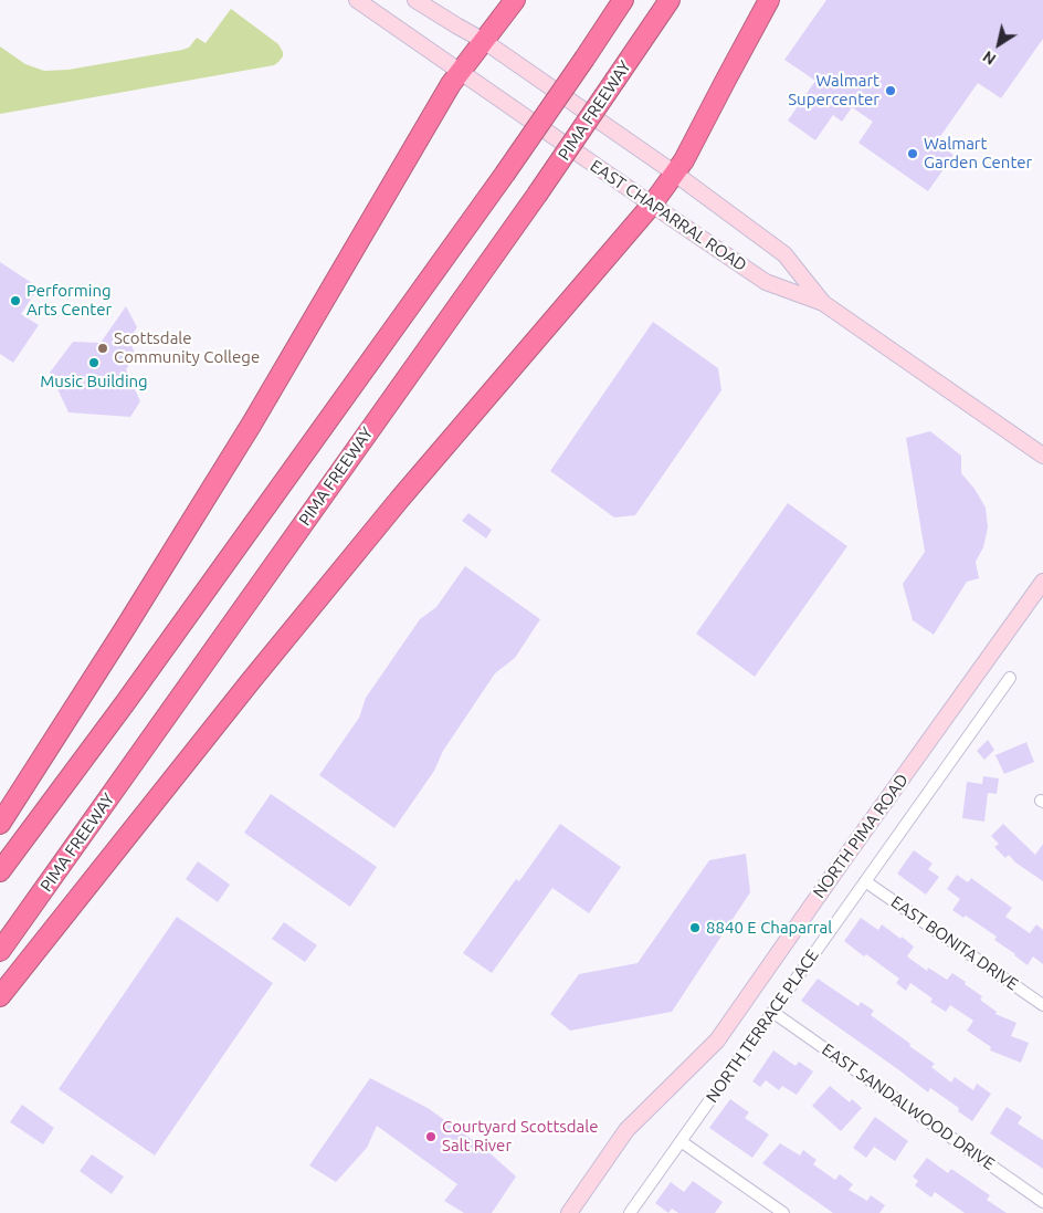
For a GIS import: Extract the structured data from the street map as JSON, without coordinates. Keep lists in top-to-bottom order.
{
  "streets": {
    "highway": ["PIMA FREEWAY"],
    "main road": ["EAST CHAPARRAL ROAD", "NORTH PIMA ROAD"],
    "street": ["EAST BONITA DRIVE", "NORTH TERRACE PLACE", "EAST SANDALWOOD DRIVE"]
  },
  "crossings": [
    ["EAST BONITA DRIVE", "NORTH TERRACE PLACE"],
    ["NORTH TERRACE PLACE", "EAST SANDALWOOD DRIVE"]
  ],
  "places": [
    "Walmart Supercenter",
    "Walmart Garden Center",
    "Performing Arts Center",
    "Scottsdale Community College",
    "Music Building",
    "8840 E Chaparral",
    "Courtyard Scottsdale Salt River"
  ],
  "north": "bottom left"
}
